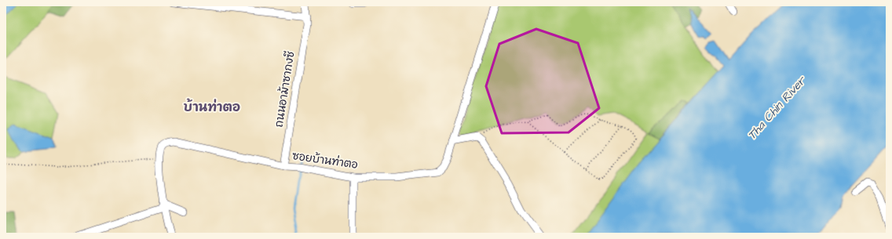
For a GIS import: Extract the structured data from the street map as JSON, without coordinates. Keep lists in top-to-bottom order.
{
  "streets": {
    "street": ["ถนนอาม้าซากงซี", "ซอยบ้านท่าตอ"]
  },
  "crossings": [
    ["ถนนอาม้าซากงซี", "ซอยบ้านท่าตอ"]
  ],
  "districts": ["บ้านท่าตอ"],
  "water": ["Tha Chin River"]
}
